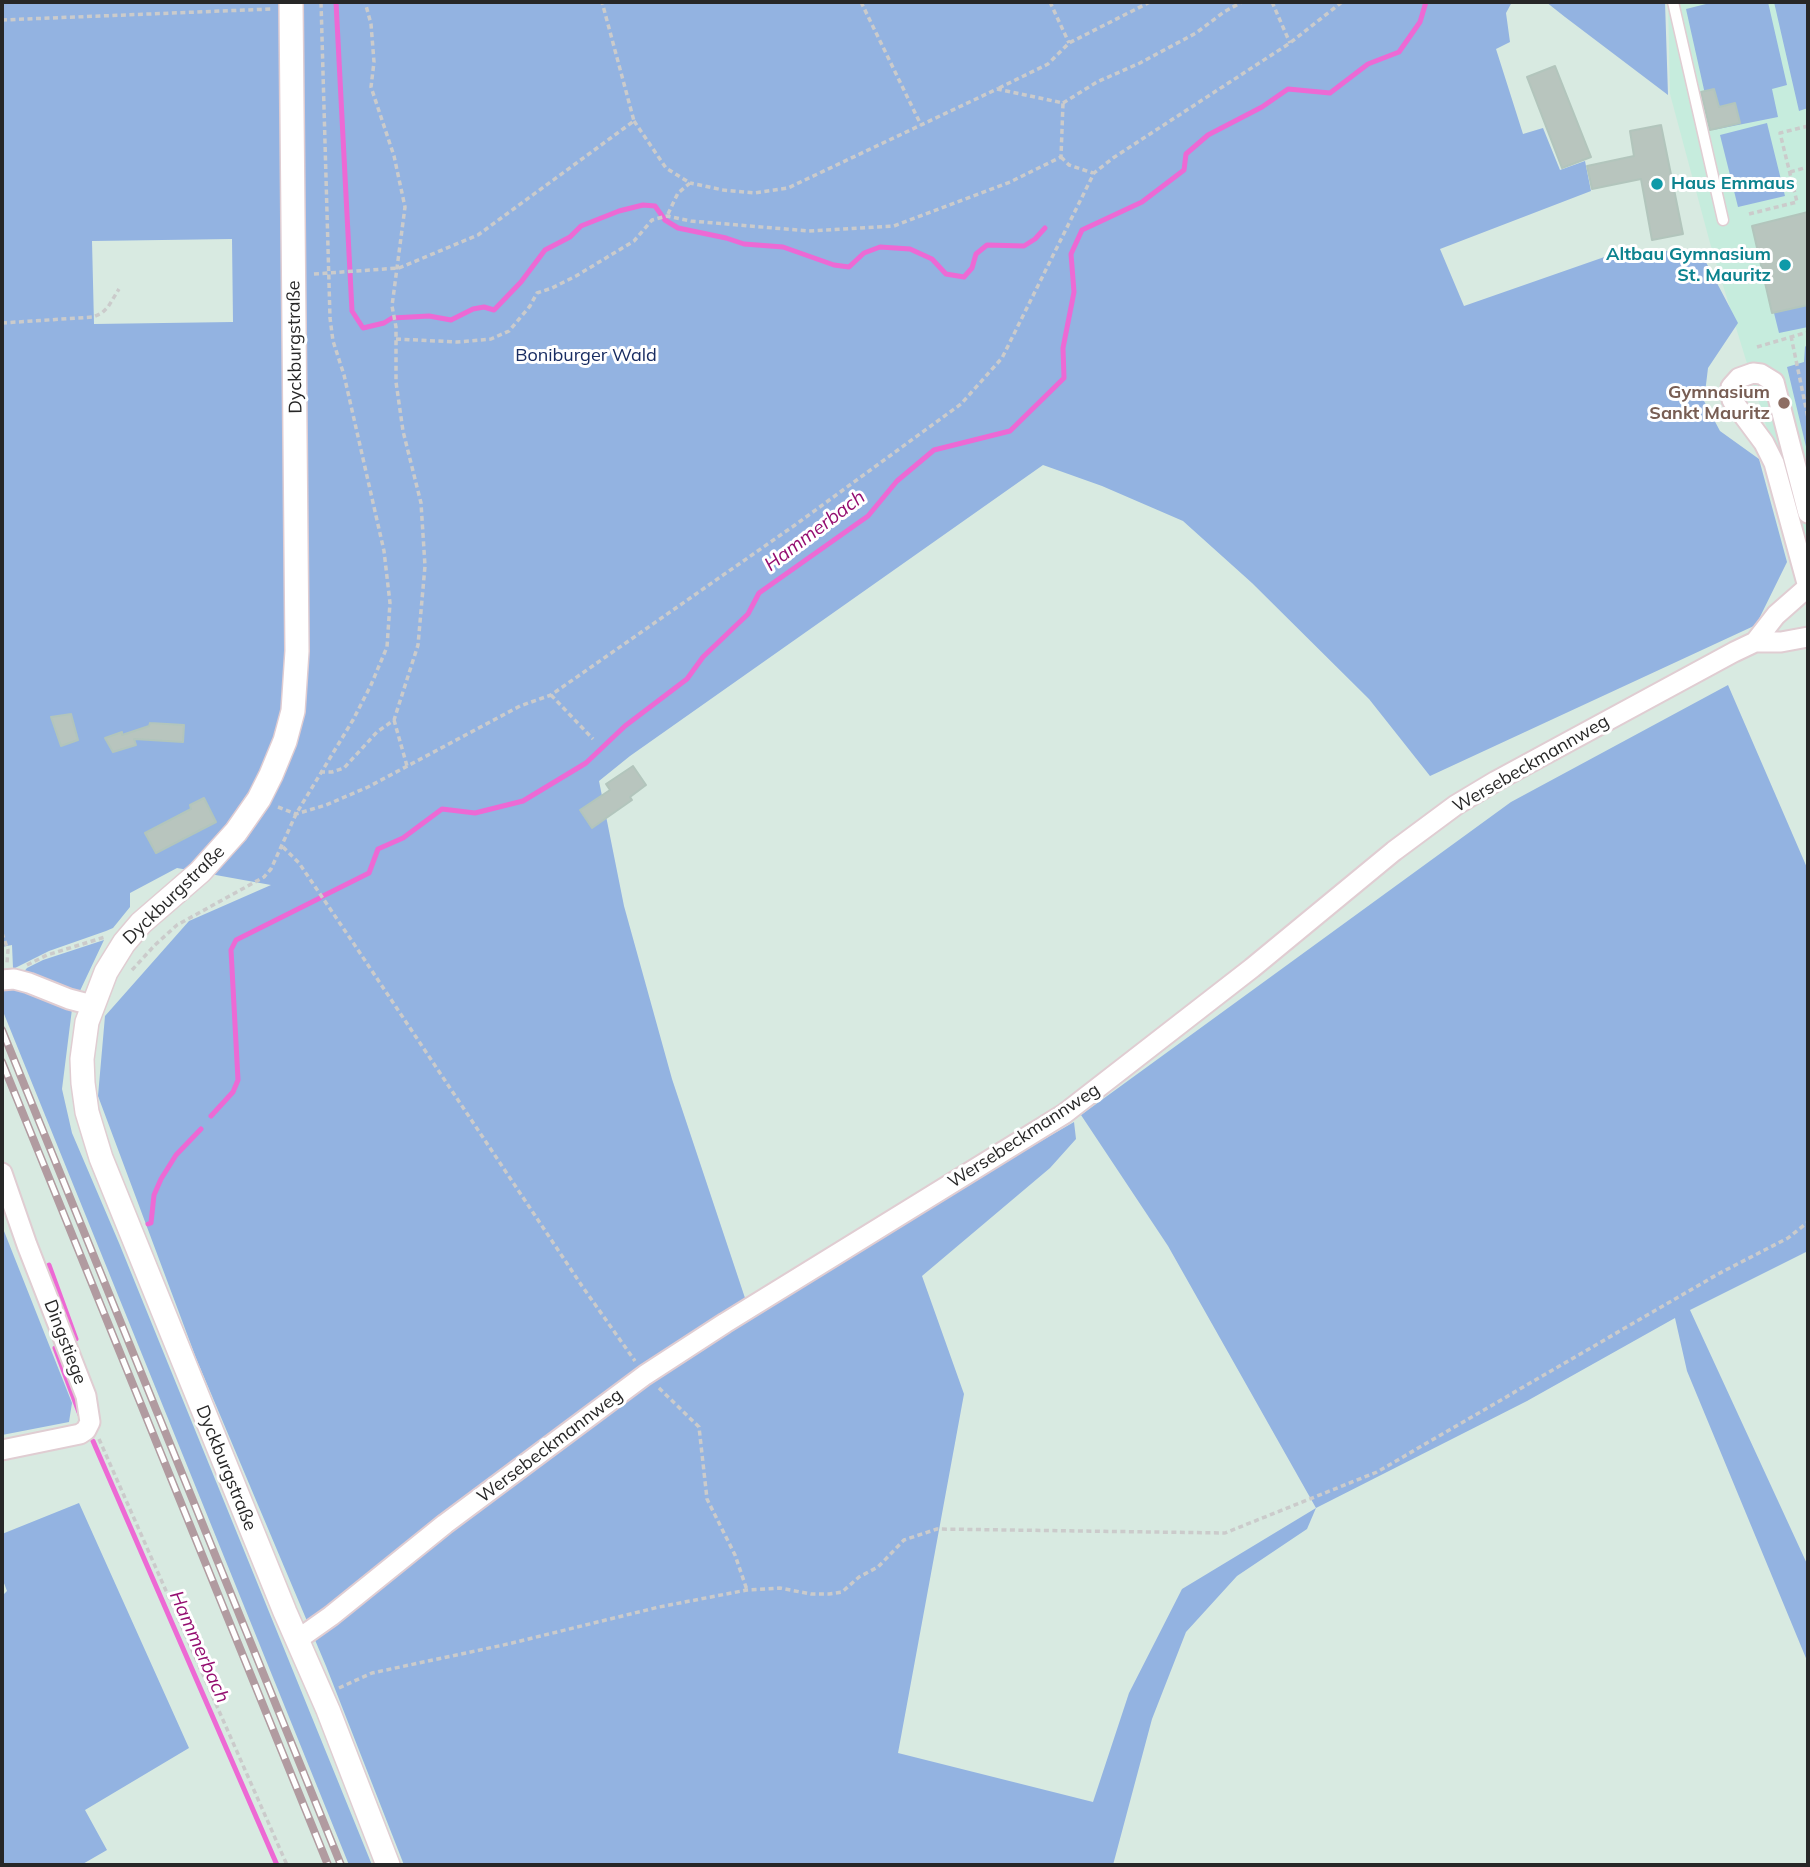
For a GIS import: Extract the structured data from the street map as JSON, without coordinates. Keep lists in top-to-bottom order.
{
  "streets": {
    "street": ["Dyckburgstraße", "Wersebeckmannweg", "Dingstiege"]
  },
  "crossings": [
    ["Dyckburgstraße", "Wersebeckmannweg"]
  ],
  "water": ["Hammerbach"],
  "parks": ["Boniburger Wald"],
  "places": ["Haus Emmaus", "Altbau Gymnasium St. Mauritz", "Gymnasium Sankt Mauritz"]
}
